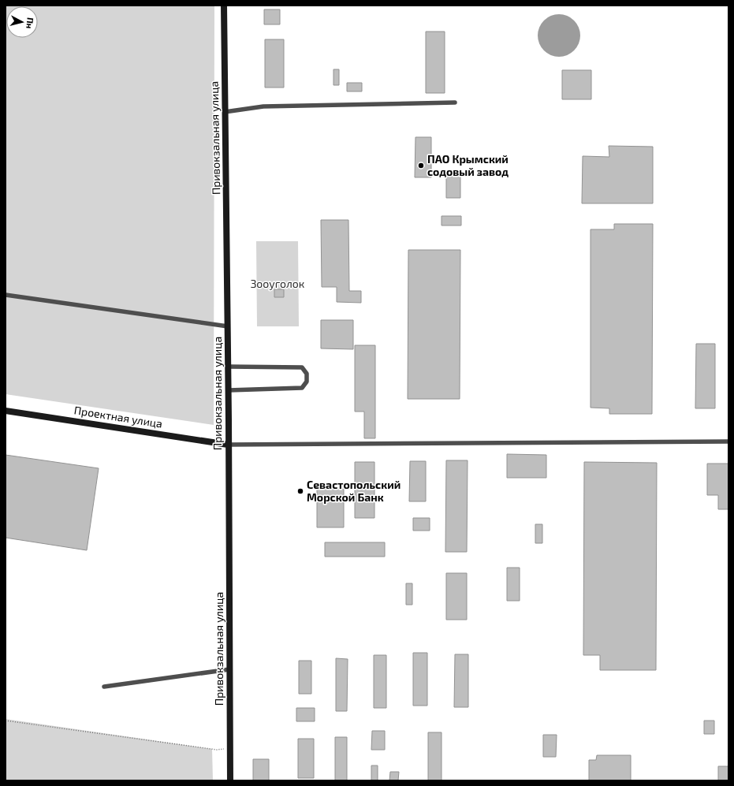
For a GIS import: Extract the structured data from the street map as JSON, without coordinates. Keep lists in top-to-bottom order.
{
  "streets": {
    "main road": ["Привокзальная улица", "Проектная улица"]
  },
  "crossings": [
    ["Привокзальная улица", "Проектная улица"]
  ],
  "parks": ["Зооуголок"],
  "places": ["ПАО Крымский содовый завод", "Севастопольский Морской Банк"],
  "north": "right"
}
